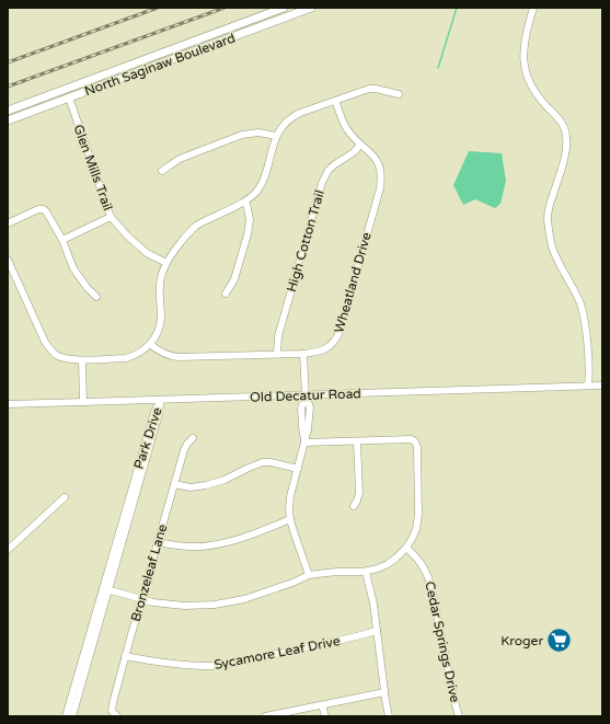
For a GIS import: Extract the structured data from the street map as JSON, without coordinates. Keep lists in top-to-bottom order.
{
  "streets": {
    "main road": ["North Saginaw Boulevard"],
    "street": [
      "Glen Mills Trail",
      "High Cotton Trail",
      "Wheatland Drive",
      "Old Decatur Road",
      "Park Drive",
      "Bronzeleaf Lane",
      "Cedar Springs Drive",
      "Sycamore Leaf Drive"
    ]
  },
  "crossings": [
    ["North Saginaw Boulevard", "Glen Mills Trail"],
    ["High Cotton Trail", "Wheatland Drive"],
    ["Old Decatur Road", "Park Drive"],
    ["Bronzeleaf Lane", "Sycamore Leaf Drive"]
  ],
  "places": {
    "supermarket": ["Kroger"]
  }
}
